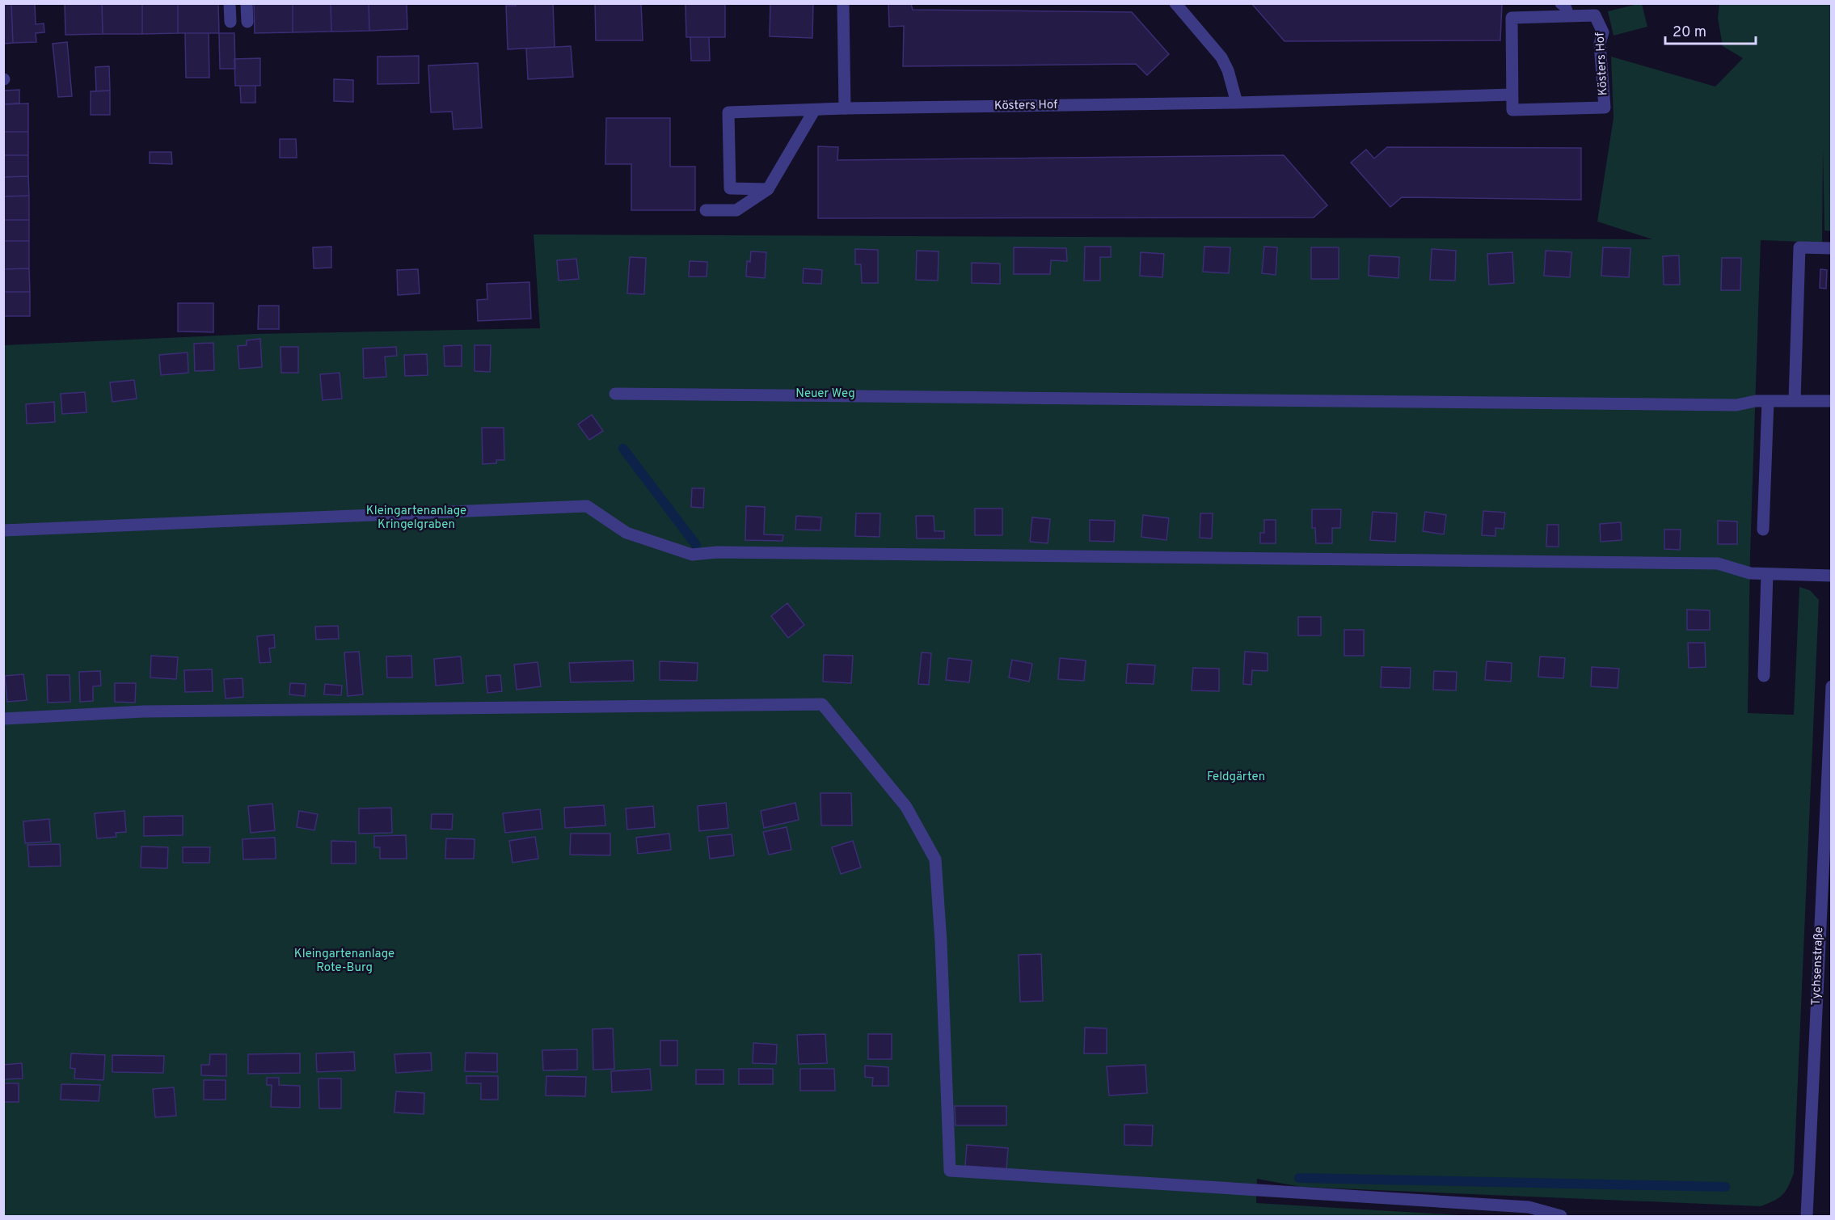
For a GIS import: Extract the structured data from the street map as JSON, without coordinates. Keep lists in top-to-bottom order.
{
  "streets": {
    "street": ["Kösters Hof", "Tychsenstraße"]
  },
  "parks": [
    "Neuer Weg",
    "Kleingartenanlage Kringelgraben",
    "Feldgärten",
    "Kleingartenanlage Rote-Burg"
  ],
  "scale_bar": "20 m"
}
